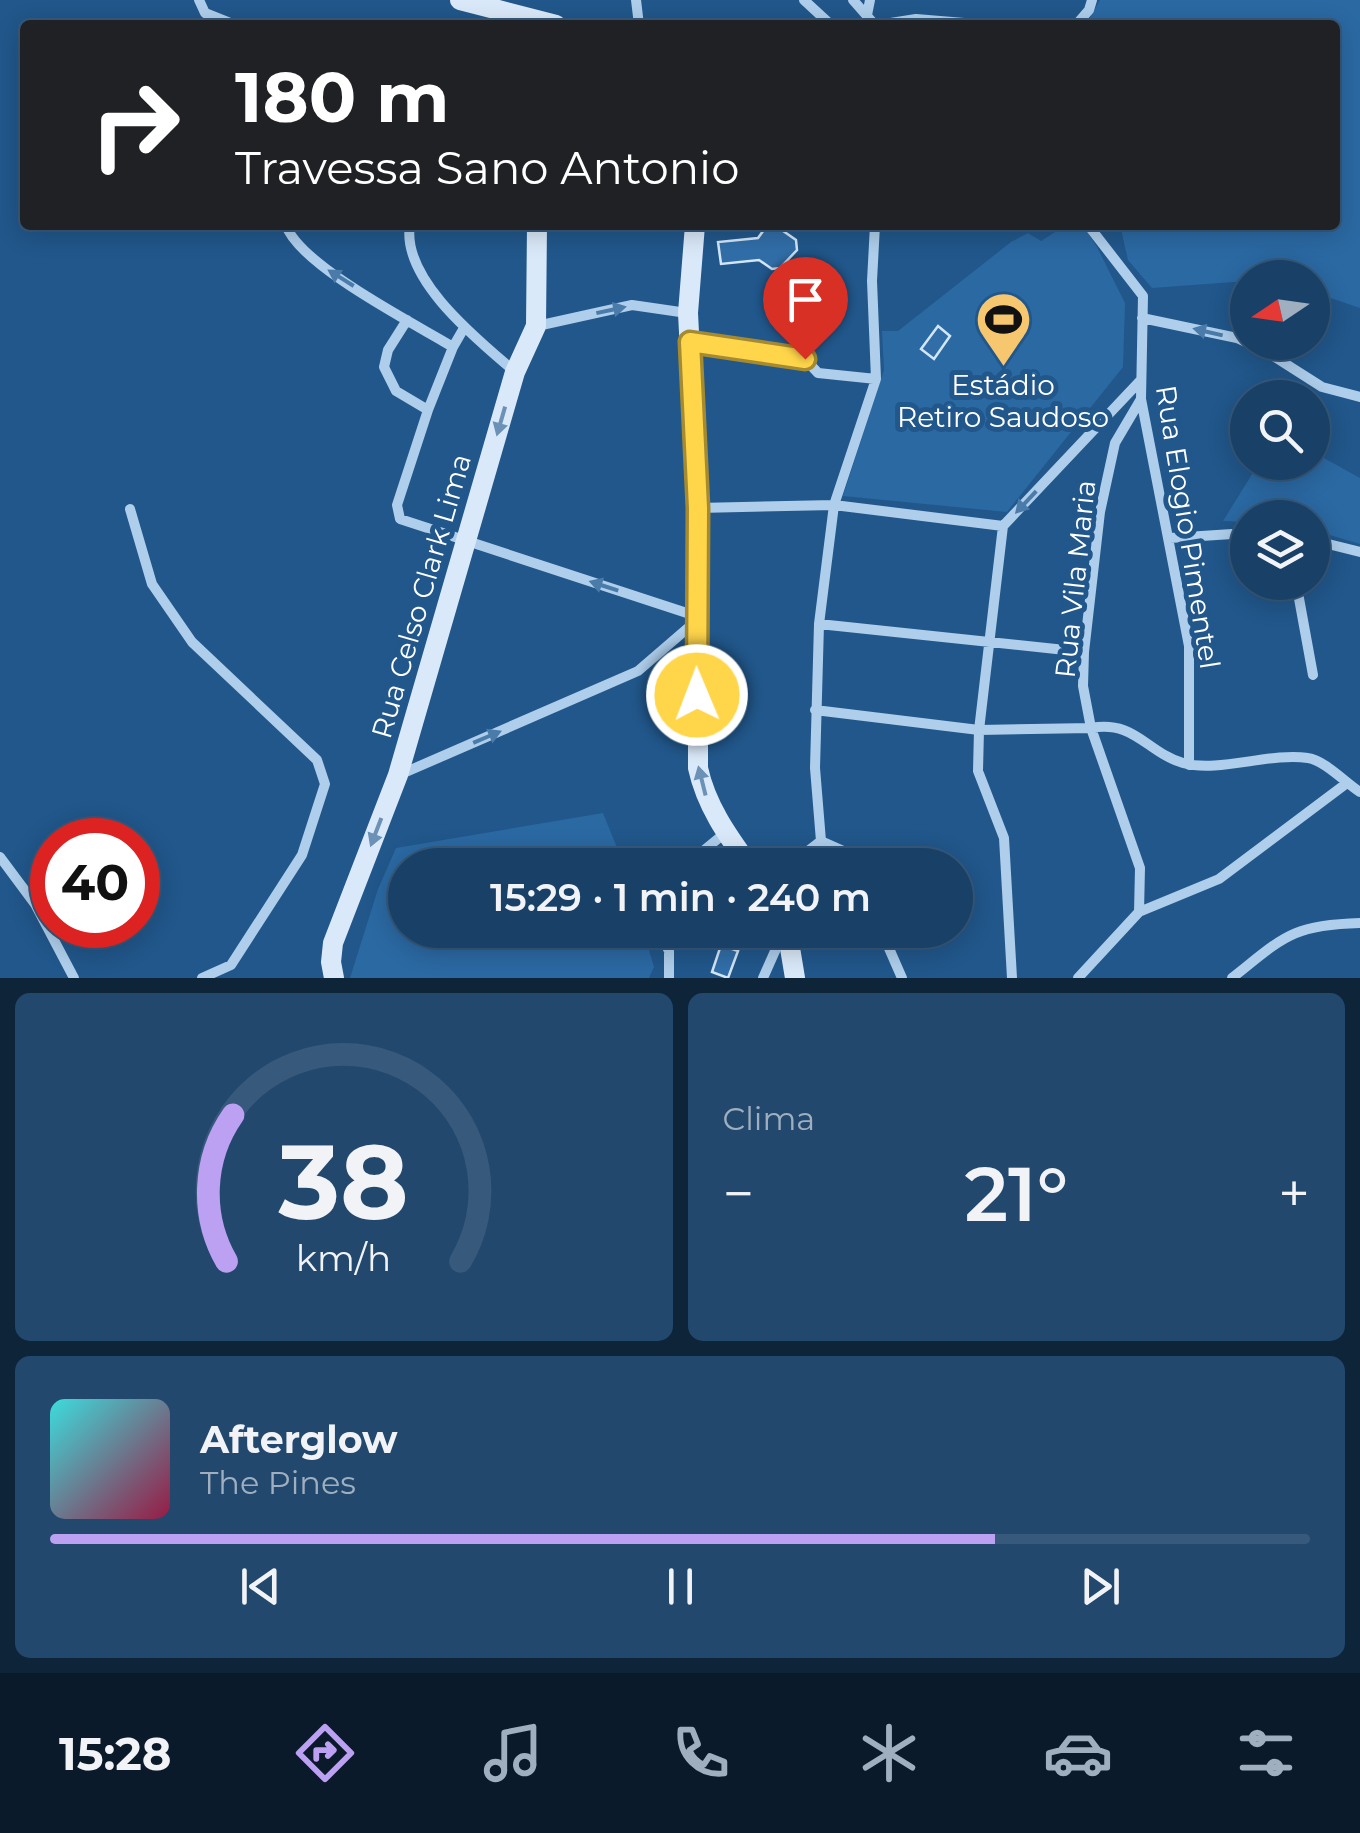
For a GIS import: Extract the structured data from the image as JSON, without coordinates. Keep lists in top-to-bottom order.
{
  "streets": {
    "street": ["Rua Elogio Pimentel", "Rua Vila Maria", "Rua Celso Clark Lima"]
  },
  "crossings": [
    ["Rua Elogio Pimentel", "Rua Vila Maria"]
  ],
  "one_way": ["Rua Celso Clark Lima"],
  "places": {
    "sports": ["Estádio Retiro Saudoso"]
  },
  "north": "left",
  "page": {
    "turn": ["180 m", "Travessa Sano Antonio"],
    "limit": "40",
    "trip": "15:29 · 1 min · 240 m",
    "tile": "Clima",
    "heat": ["−", "21°", "+"],
    "song": ["Afterglow", "The Pines"],
    "tabs": "15:28",
    "gauge": ["38", "km/h"]
  }
}
